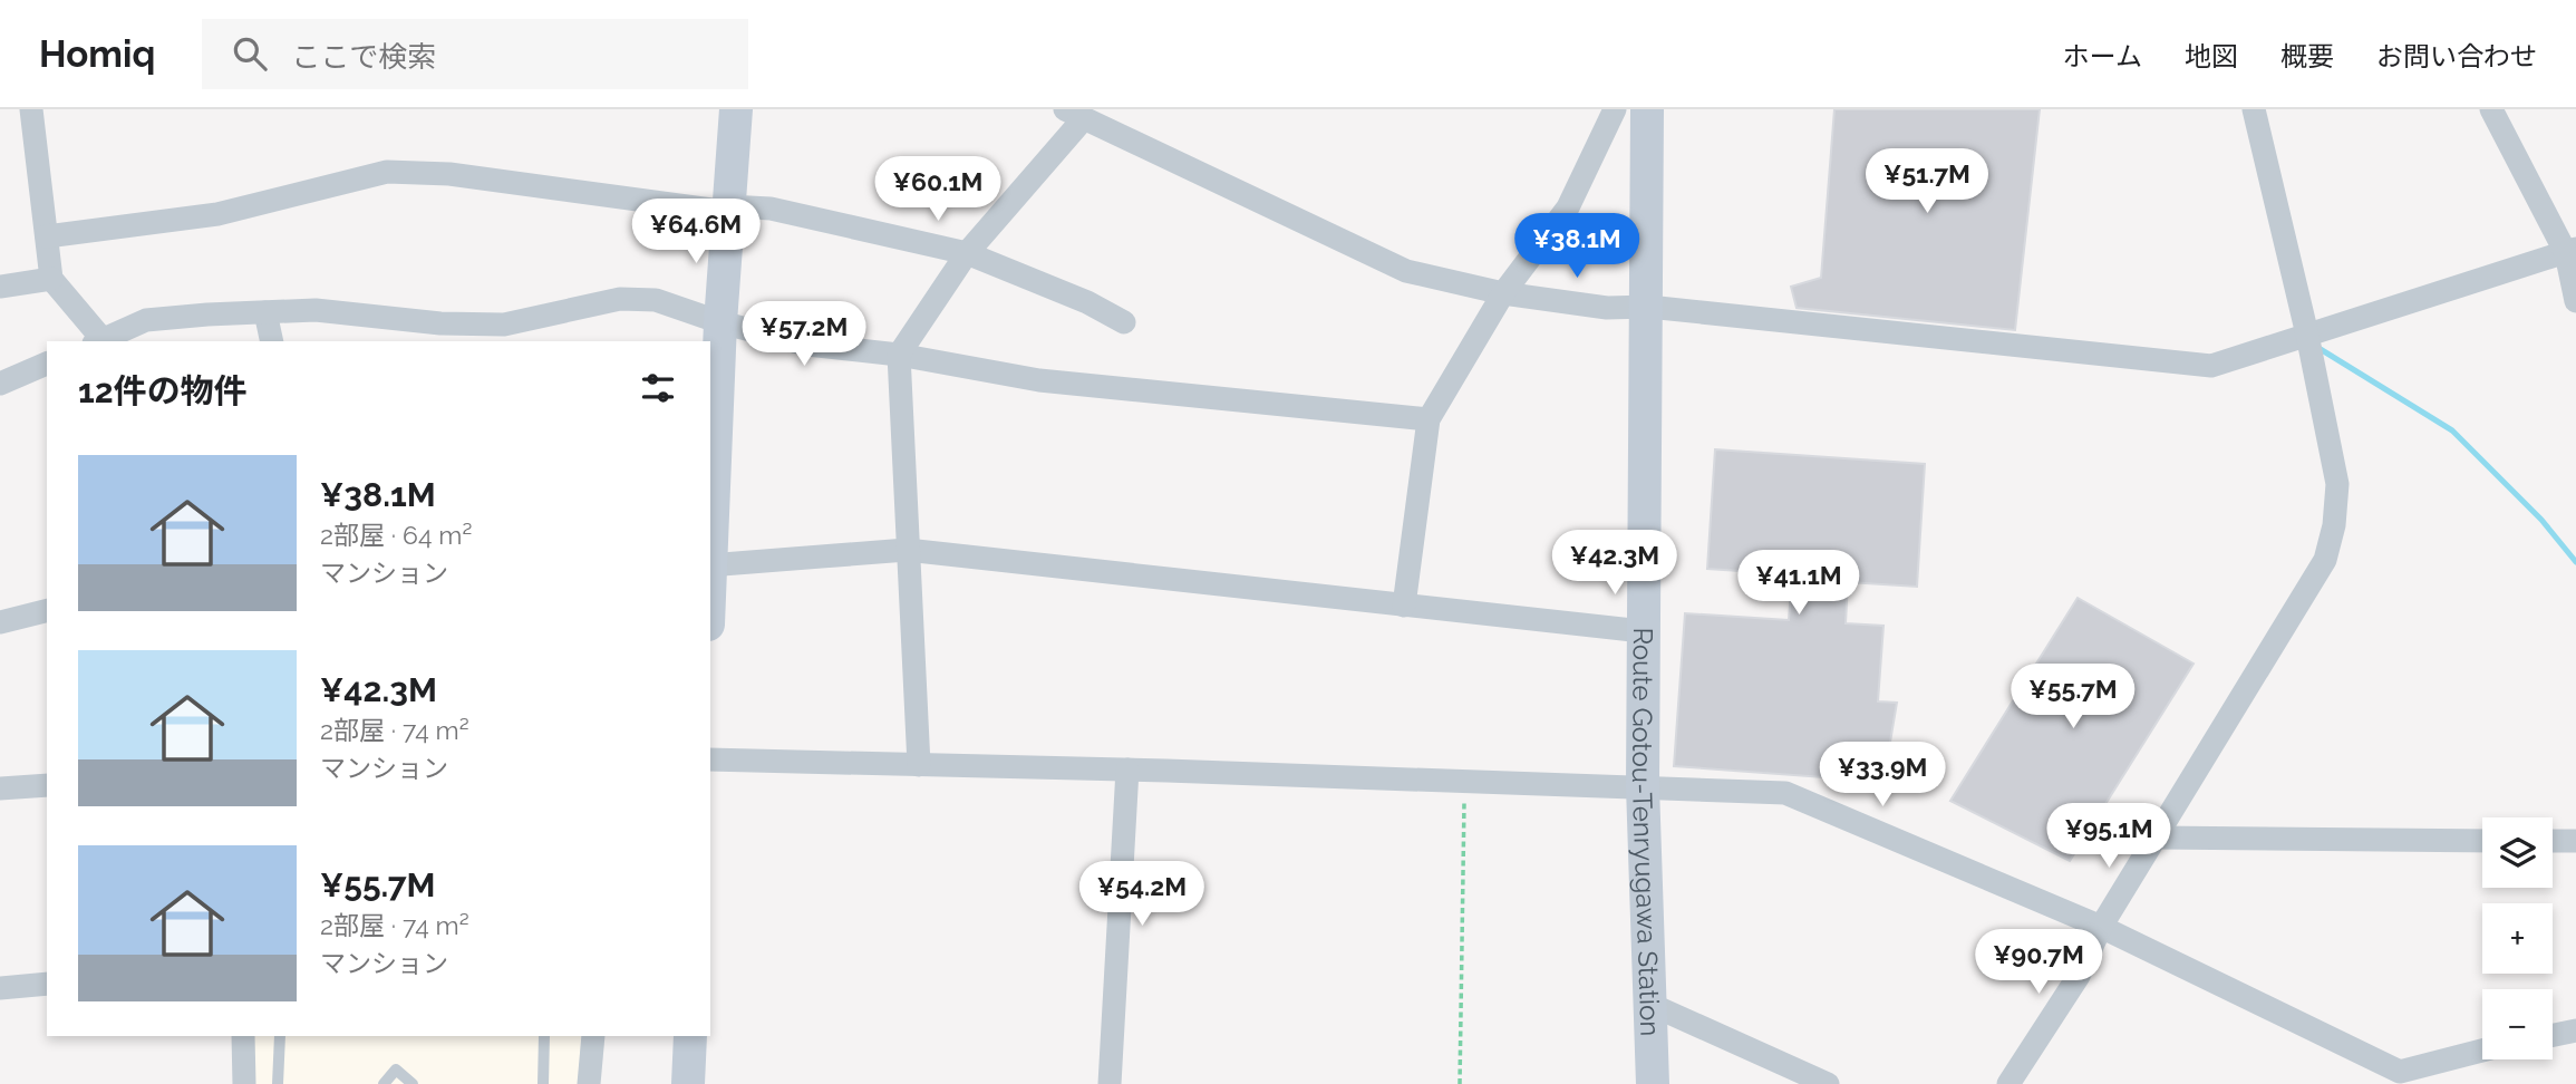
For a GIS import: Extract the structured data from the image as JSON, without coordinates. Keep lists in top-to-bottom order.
{
  "streets": {
    "main road": ["Route Gotou-Tenryugawa Station"]
  },
  "page": {
    "header": "Homiq",
    "search": "ここで検索",
    "nav": [
      "ホーム",
      "地図",
      "概要",
      "お問い合わせ"
    ],
    "price": [
      "¥51.7M",
      "¥60.1M",
      "¥64.6M",
      "¥38.1M",
      "¥57.2M",
      "¥42.3M",
      "¥41.1M",
      "¥55.7M",
      "¥33.9M",
      "¥95.1M",
      "¥54.2M",
      "¥90.7M"
    ],
    "heading": "12件の物件",
    "list": [
      {
        "name": "¥38.1M",
        "note": "2部屋 · 64 m² · マンション"
      },
      {
        "name": "¥42.3M",
        "note": "2部屋 · 74 m² · マンション"
      },
      {
        "name": "¥55.7M",
        "note": "2部屋 · 74 m² · マンション"
      }
    ],
    "map_buttons": ["+", "−"]
  }
}
